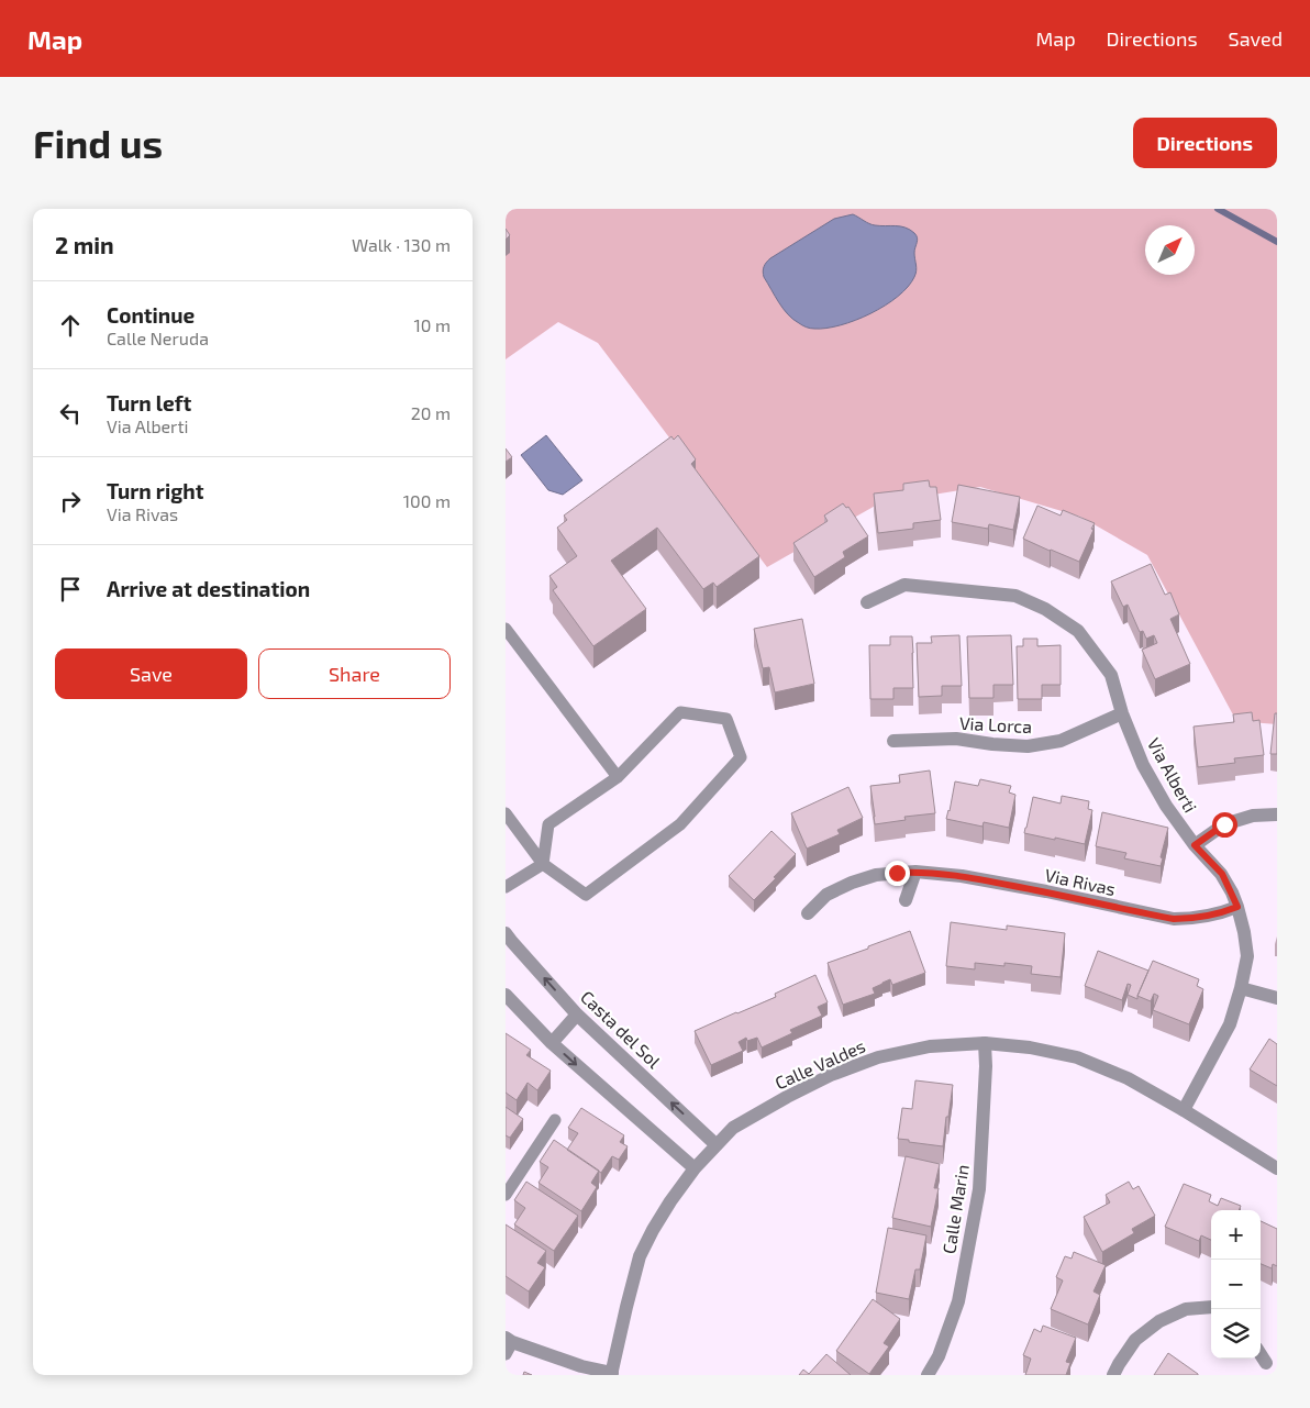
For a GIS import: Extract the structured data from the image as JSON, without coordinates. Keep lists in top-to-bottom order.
{
  "streets": {
    "street": [
      "Via Lorca",
      "Via Alberti",
      "Via Rivas",
      "Casta del Sol",
      "Calle Valdes",
      "Calle Marin"
    ]
  },
  "crossings": [
    ["Via Lorca", "Via Alberti"],
    ["Via Alberti", "Via Rivas"],
    ["Via Alberti", "Calle Valdes"],
    ["Casta del Sol", "Calle Valdes"],
    ["Calle Valdes", "Calle Marin"]
  ],
  "north": "top right",
  "page": {
    "header": "Map",
    "nav": ["Map", "Directions", "Saved"],
    "buttons": [
      "Directions",
      ["Save", "Share"]
    ],
    "title": "Find us",
    "heading": ["2 min", "Walk · 130 m"],
    "list": [
      ["Continue", "Calle Neruda", "10 m"],
      ["Turn left", "Via Alberti", "20 m"],
      ["Turn right", "Via Rivas", "100 m"],
      "Arrive at destination"
    ],
    "map_buttons": ["+", "−"]
  }
}
